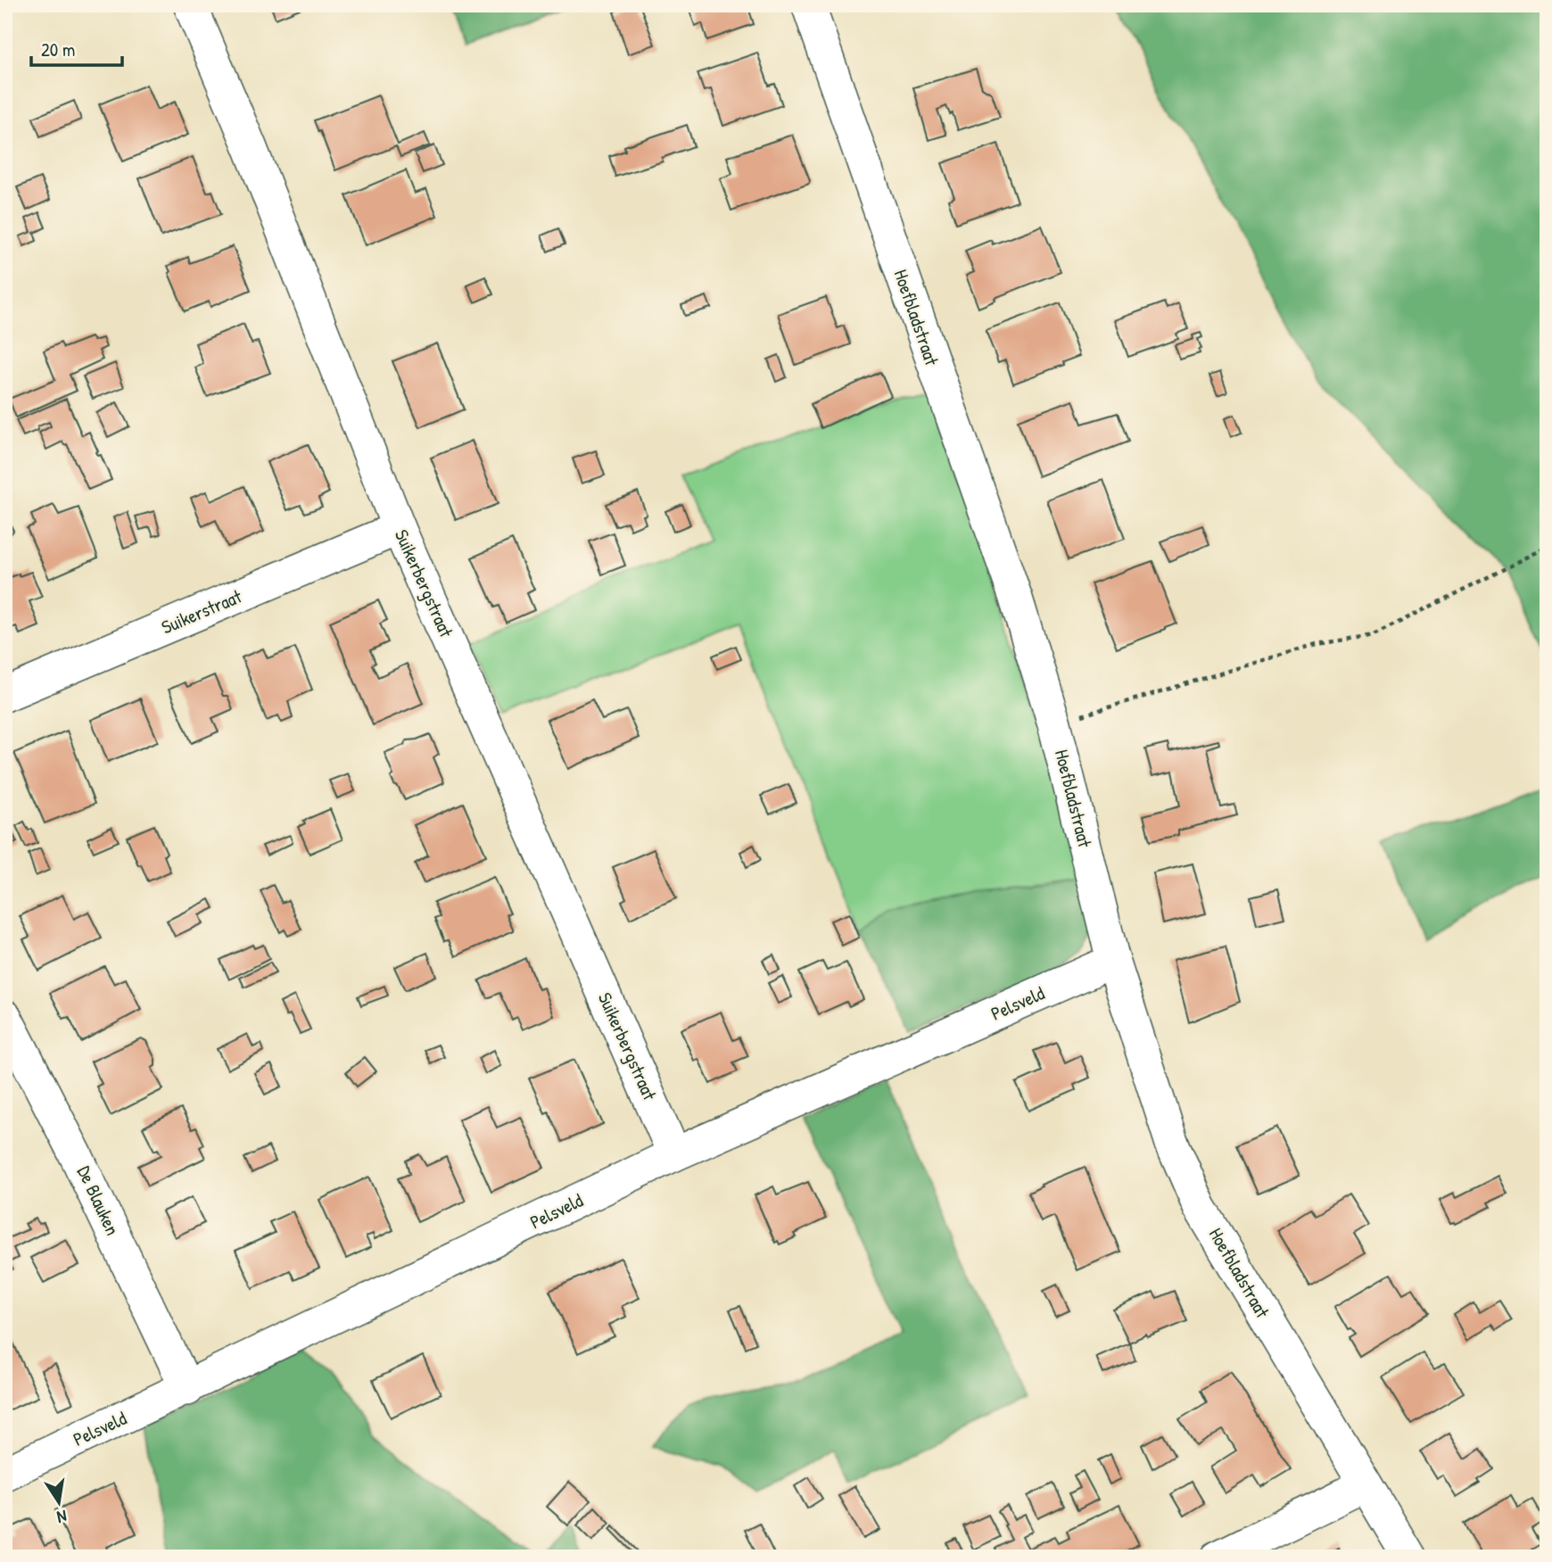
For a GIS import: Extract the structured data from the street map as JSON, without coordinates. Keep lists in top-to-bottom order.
{
  "streets": {
    "street": [
      "Hoefbladstraat",
      "Suikerbergstraat",
      "Suikerstraat",
      "Pelsveld",
      "De Blauken"
    ]
  },
  "crossings": [
    ["Hoefbladstraat", "Pelsveld"],
    ["Suikerbergstraat", "Suikerstraat"],
    ["Suikerbergstraat", "Pelsveld"],
    ["Pelsveld", "De Blauken"]
  ],
  "scale_bar": "20 m",
  "north": "bottom"
}
